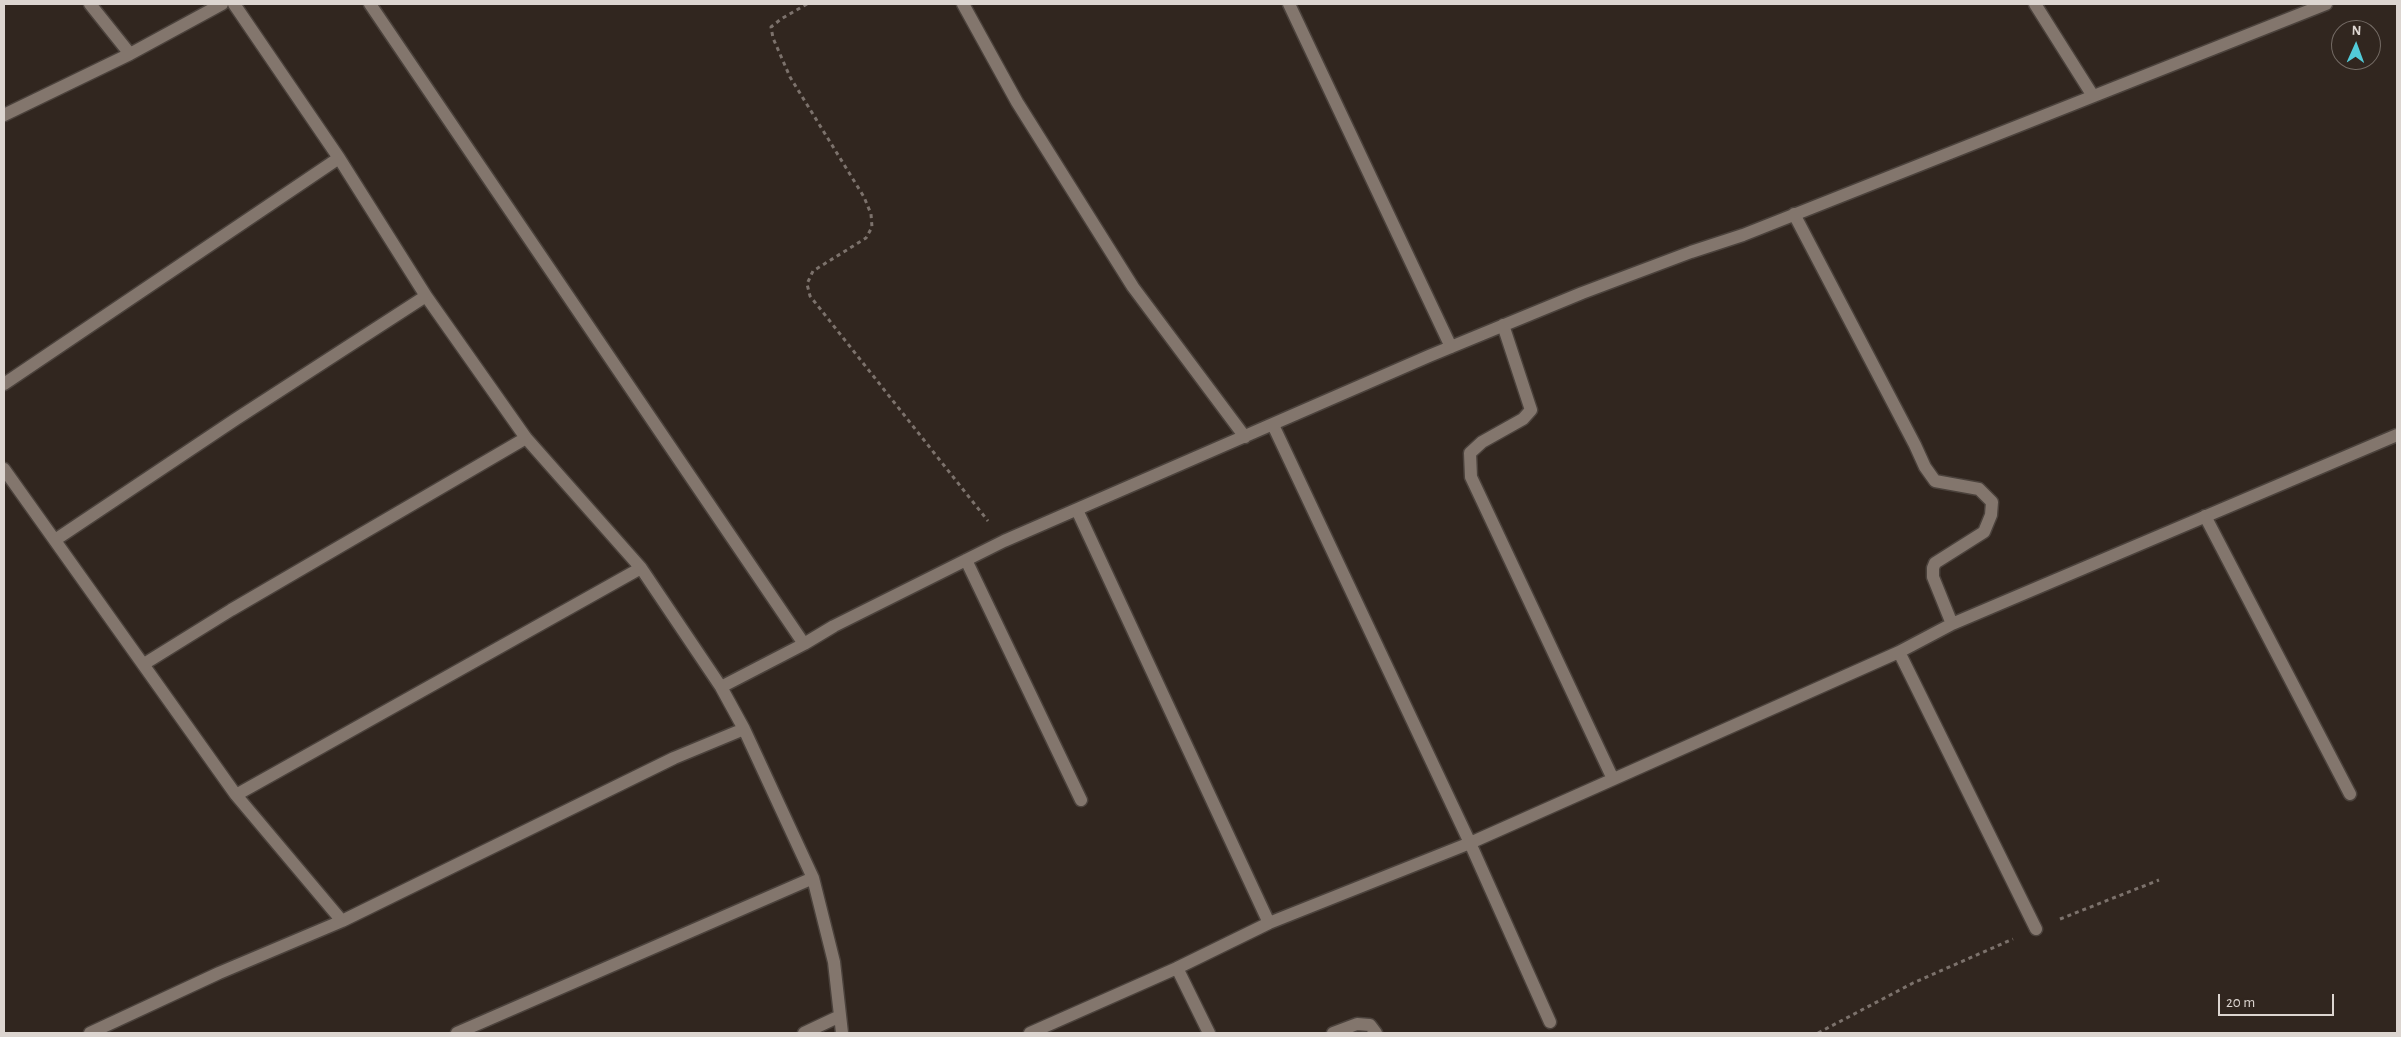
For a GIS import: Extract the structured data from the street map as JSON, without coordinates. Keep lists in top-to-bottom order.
{
  "scale_bar": "20 m",
  "north": "top"
}
